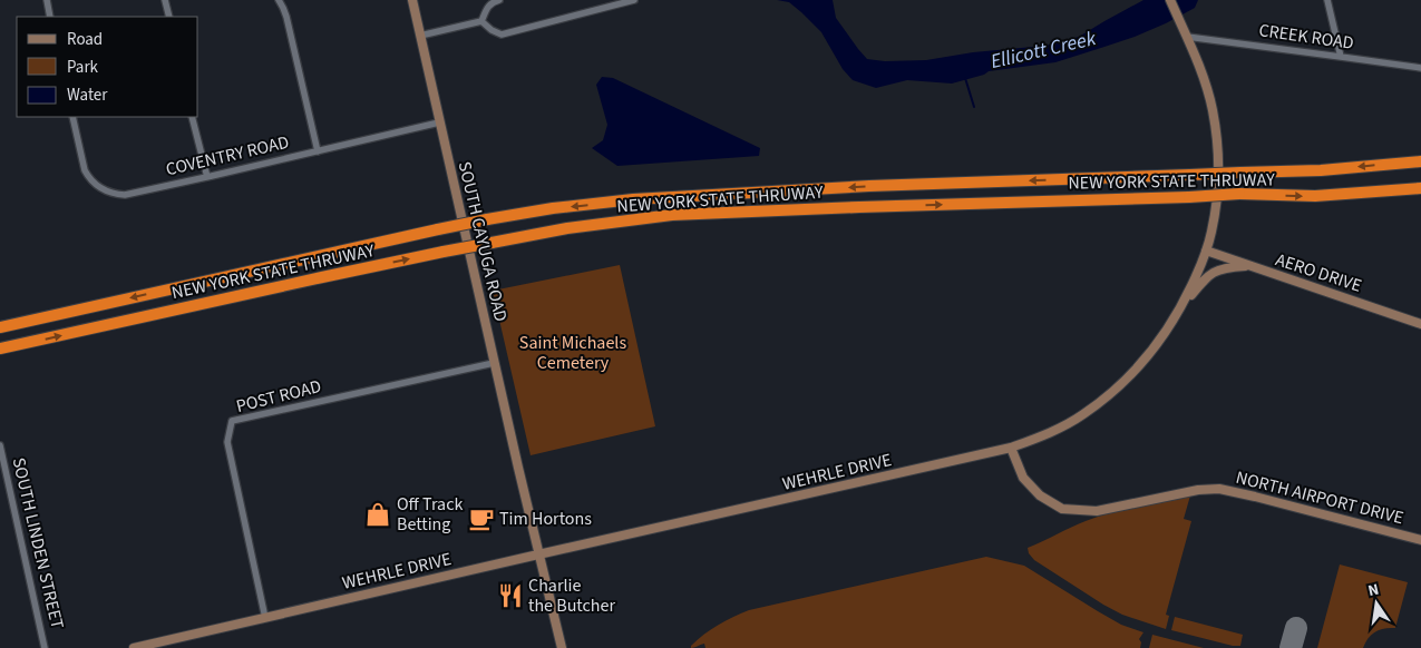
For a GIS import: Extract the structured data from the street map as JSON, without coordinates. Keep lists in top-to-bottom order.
{
  "streets": {
    "highway": ["NEW YORK STATE THRUWAY"],
    "street": [
      "CREEK ROAD",
      "COVENTRY ROAD",
      "SOUTH CAYUGA ROAD",
      "AERO DRIVE",
      "POST ROAD",
      "WEHRLE DRIVE",
      "NORTH AIRPORT DRIVE",
      "SOUTH LINDEN STREET"
    ]
  },
  "crossings": [
    ["CREEK ROAD", "WEHRLE DRIVE"],
    ["COVENTRY ROAD", "SOUTH CAYUGA ROAD"],
    ["SOUTH CAYUGA ROAD", "POST ROAD"],
    ["SOUTH CAYUGA ROAD", "WEHRLE DRIVE"],
    ["AERO DRIVE", "WEHRLE DRIVE"],
    ["POST ROAD", "WEHRLE DRIVE"],
    ["WEHRLE DRIVE", "NORTH AIRPORT DRIVE"]
  ],
  "water": ["Ellicott Creek"],
  "parks": ["Saint Michaels Cemetery"],
  "places": {
    "shop": ["Off Track Betting"],
    "cafe": ["Tim Hortons"],
    "restaurant": ["Charlie the Butcher"]
  },
  "legend": ["Road", "Park", "Water"],
  "north": "top"
}
